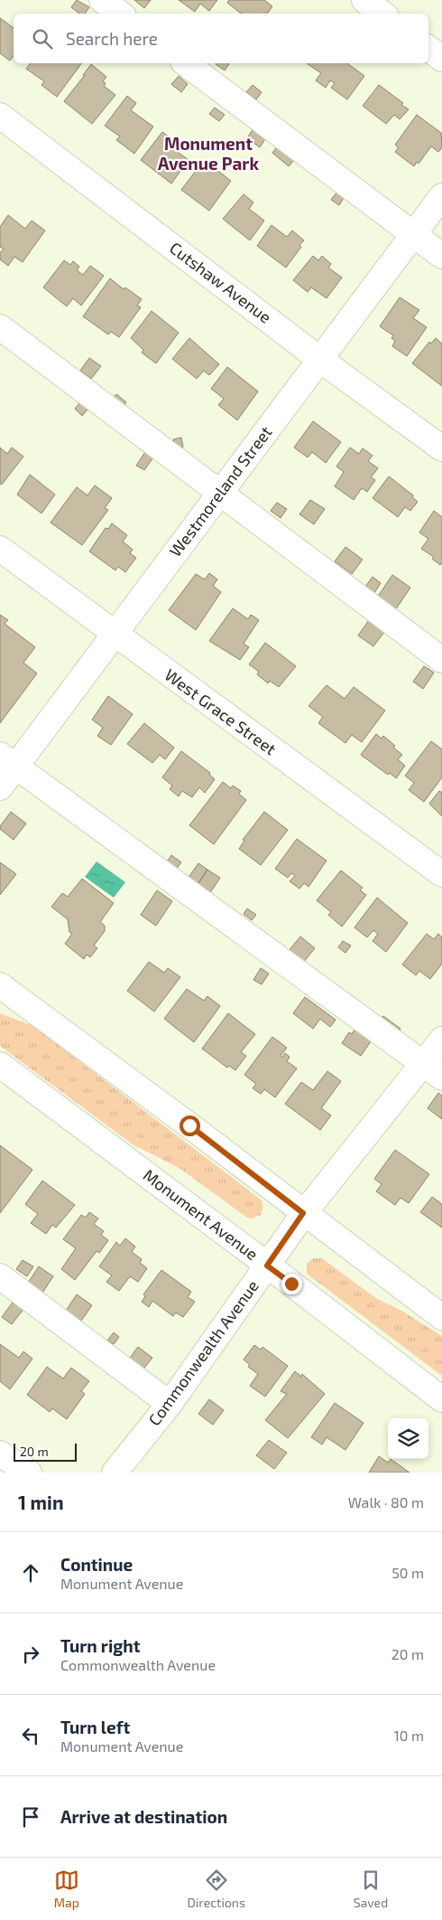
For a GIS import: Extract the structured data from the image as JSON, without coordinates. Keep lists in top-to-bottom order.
{
  "streets": {
    "street": [
      "Cutshaw Avenue",
      "Westmoreland Street",
      "West Grace Street",
      "Monument Avenue",
      "Commonwealth Avenue"
    ]
  },
  "crossings": [
    ["Cutshaw Avenue", "Westmoreland Street"],
    ["Westmoreland Street", "West Grace Street"],
    ["Monument Avenue", "Commonwealth Avenue"]
  ],
  "districts": ["Monument Avenue Park"],
  "scale_bar": "20 m",
  "page": {
    "search": "Search here",
    "scale": "20 m",
    "heading": ["1 min", "Walk · 80 m"],
    "list": [
      ["Continue", "Monument Avenue", "50 m"],
      ["Turn right", "Commonwealth Avenue", "20 m"],
      ["Turn left", "Monument Avenue", "10 m"],
      "Arrive at destination"
    ],
    "nav": ["Map", "Directions", "Saved"]
  }
}
